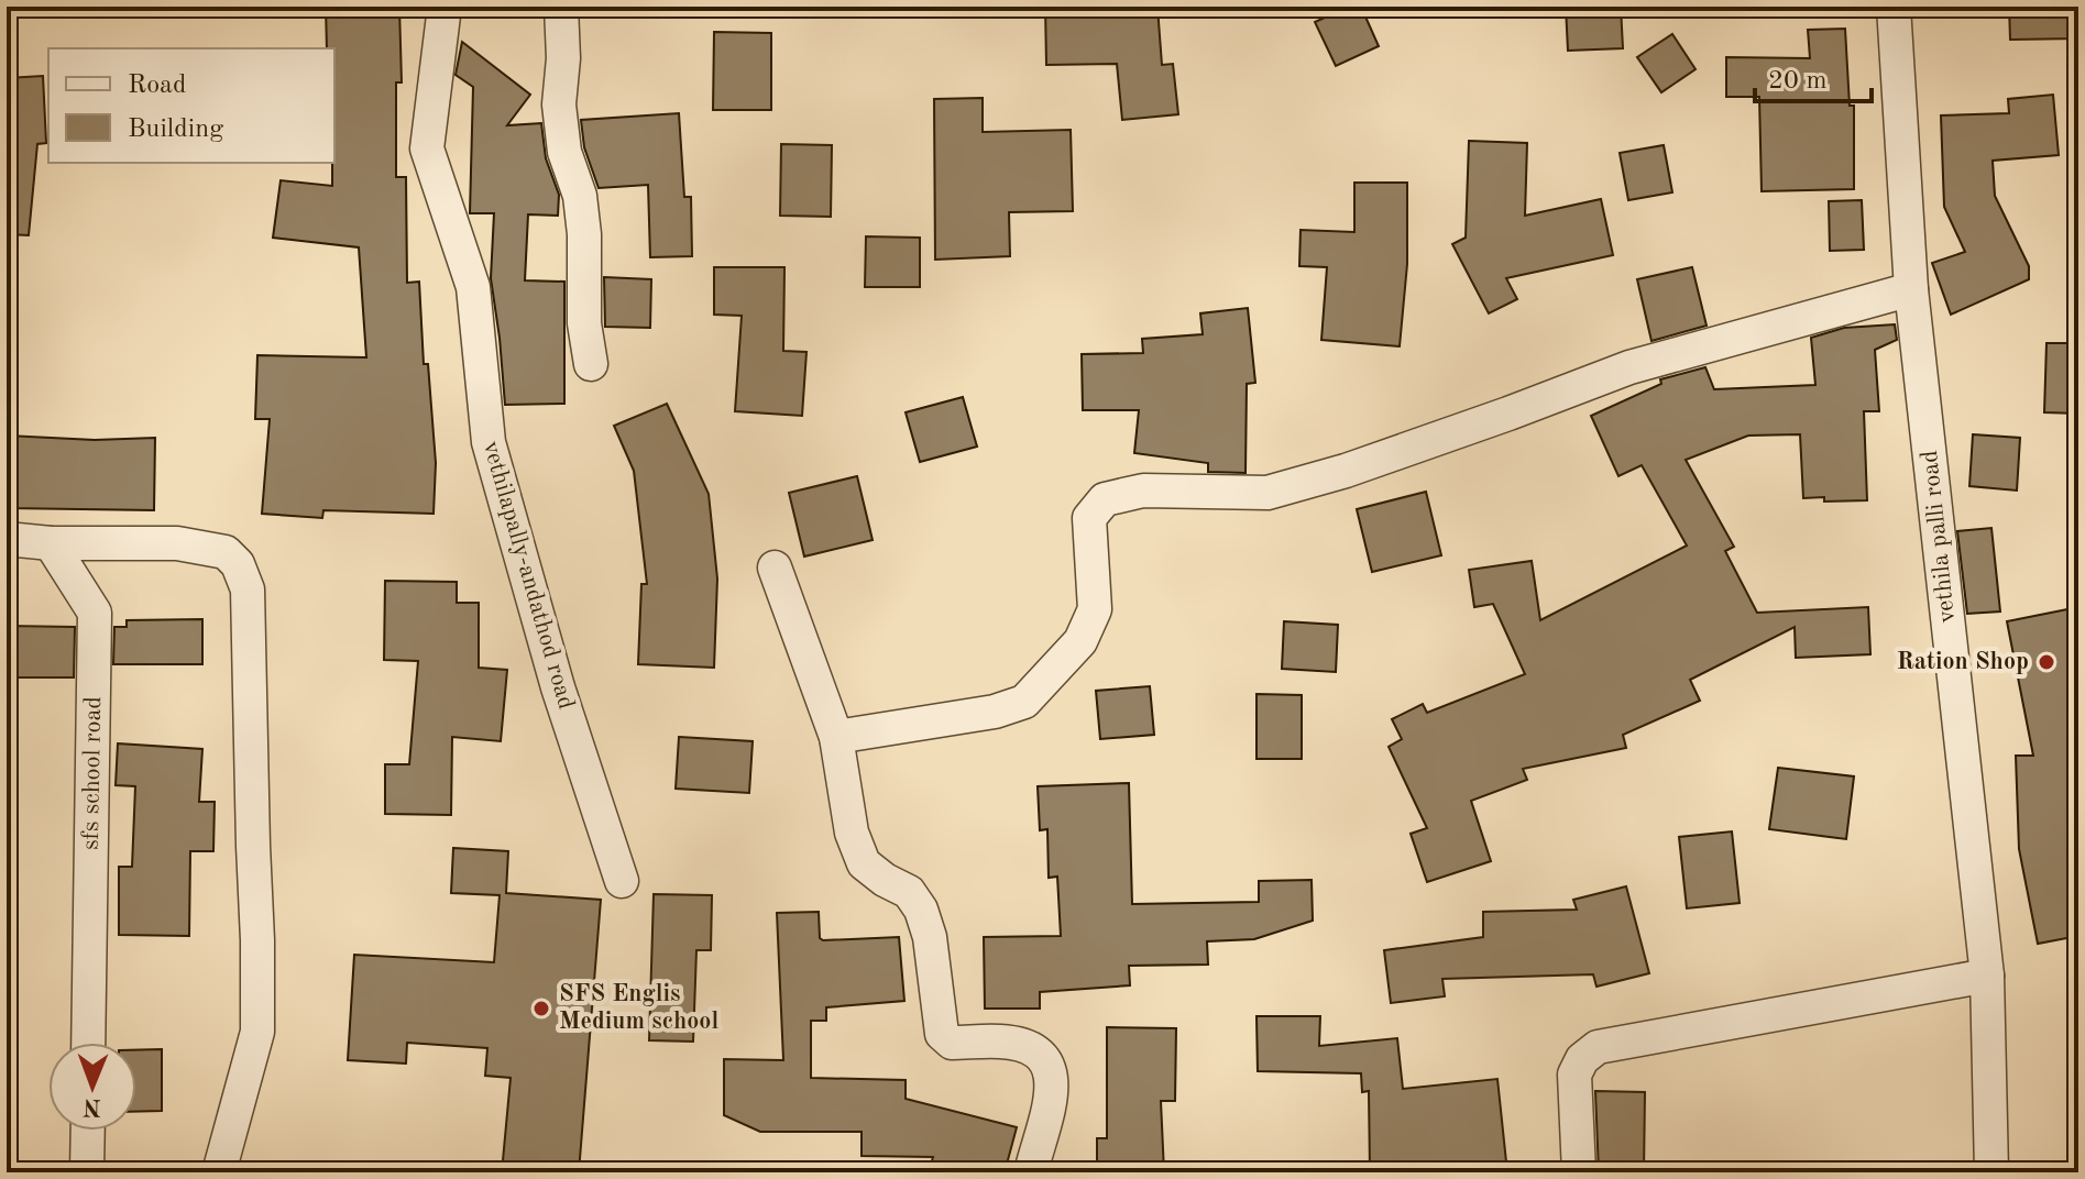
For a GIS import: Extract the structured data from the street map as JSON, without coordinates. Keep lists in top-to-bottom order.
{
  "streets": {
    "street": ["vethila palli road", "vethilapally-andathod road", "sfs school road"]
  },
  "places": ["Ration Shop", "SFS Englis Medium school"],
  "legend": ["Road", "Building"],
  "scale_bar": "20 m",
  "north": "bottom"
}
